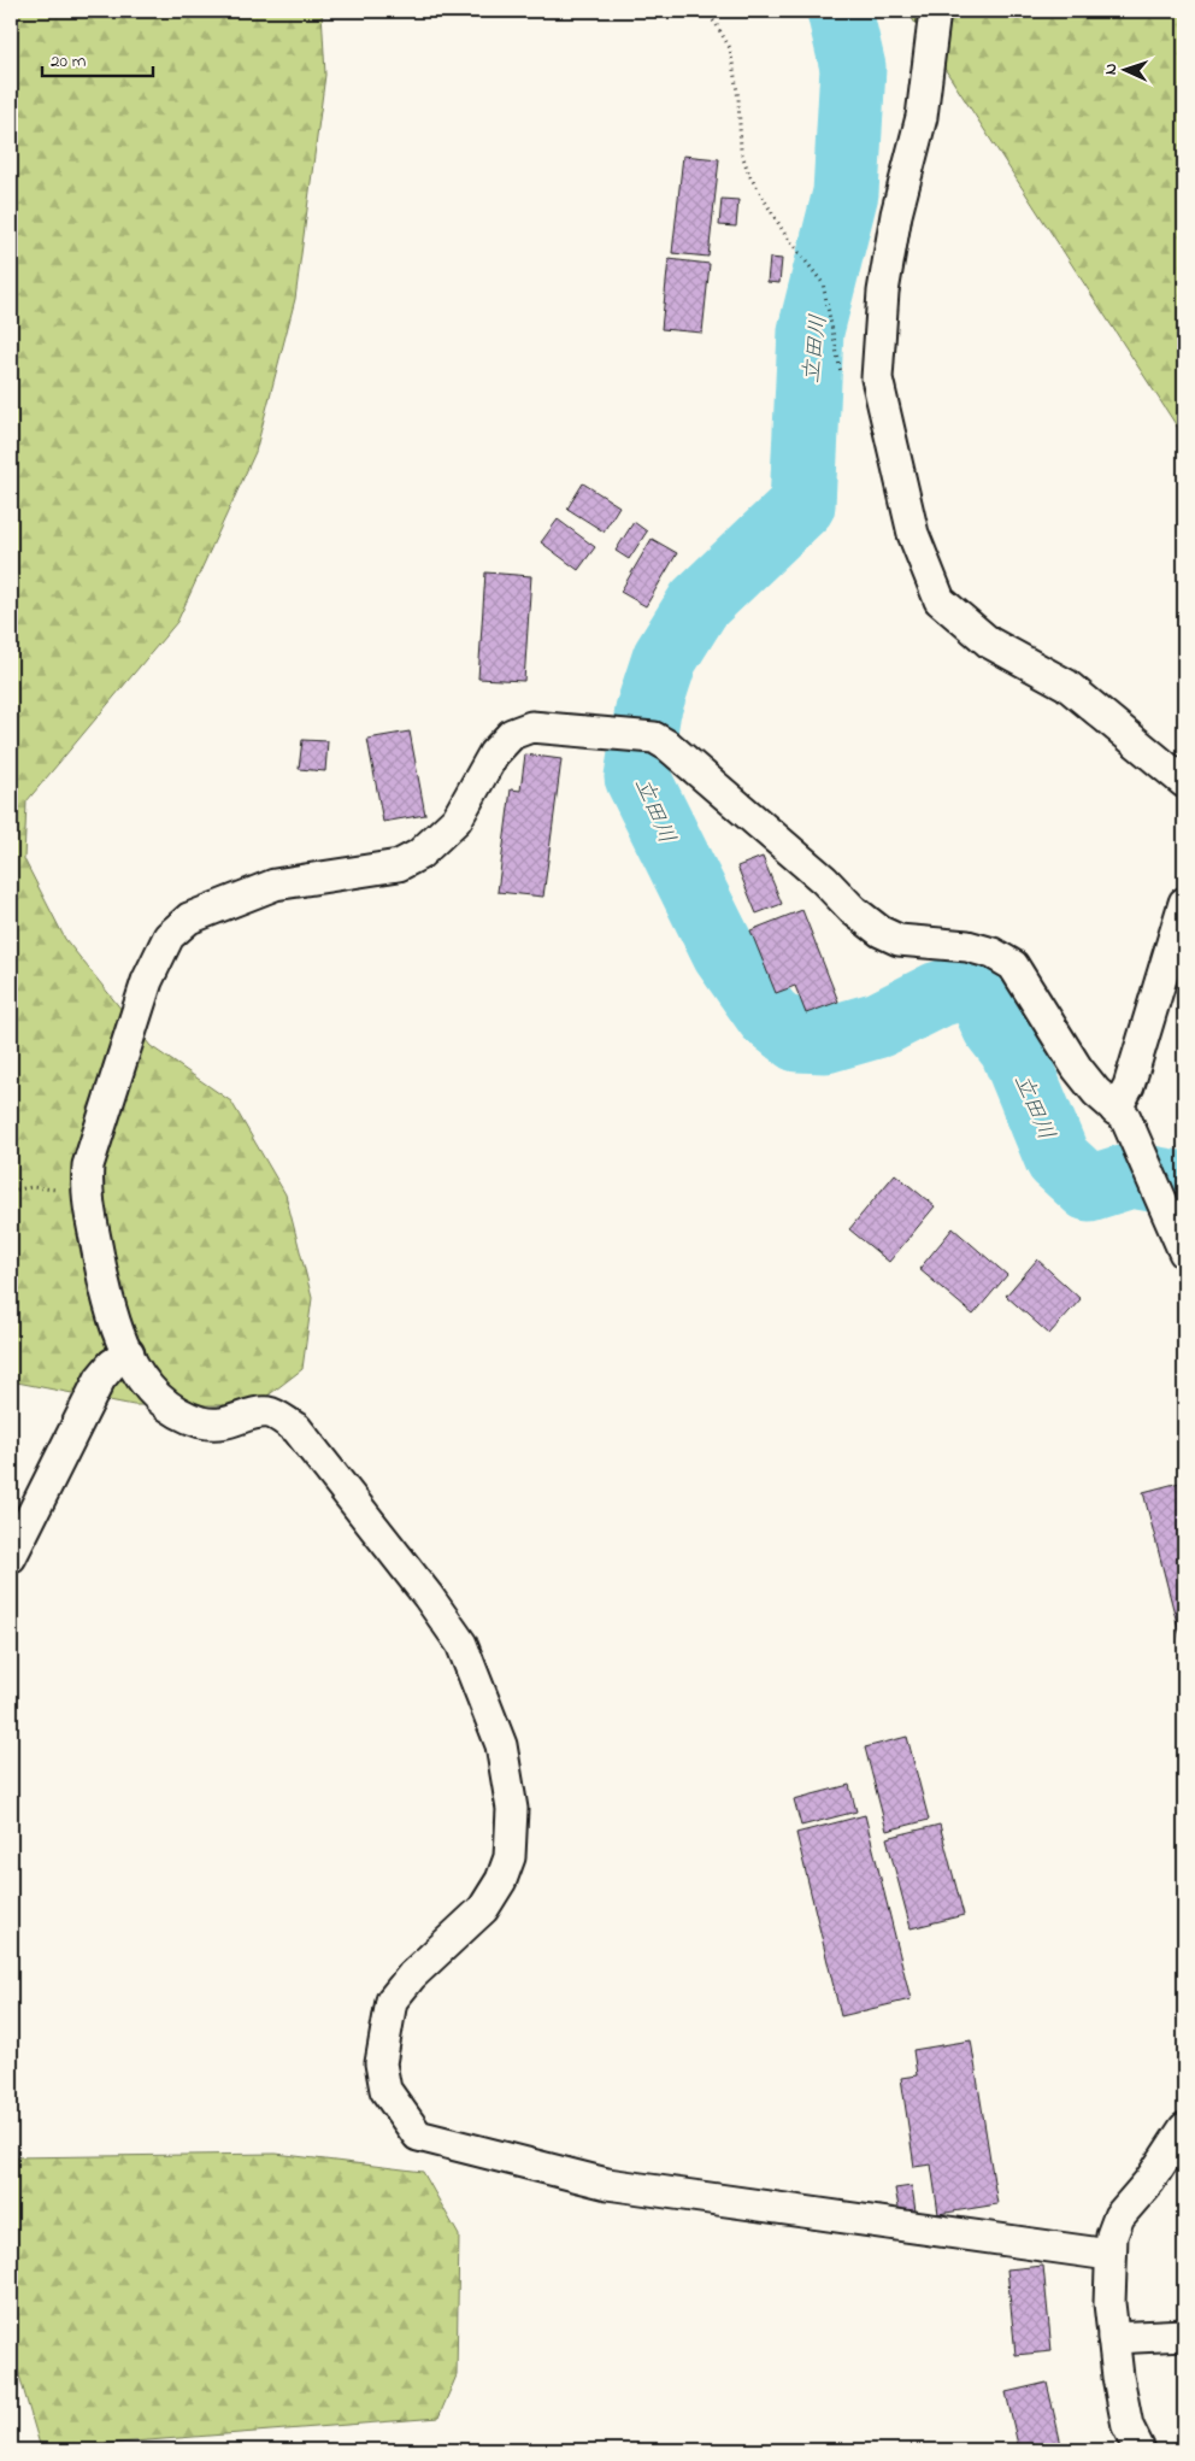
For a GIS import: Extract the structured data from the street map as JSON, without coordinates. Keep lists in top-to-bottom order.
{
  "water": ["立田川"],
  "scale_bar": "20 m",
  "north": "left"
}
